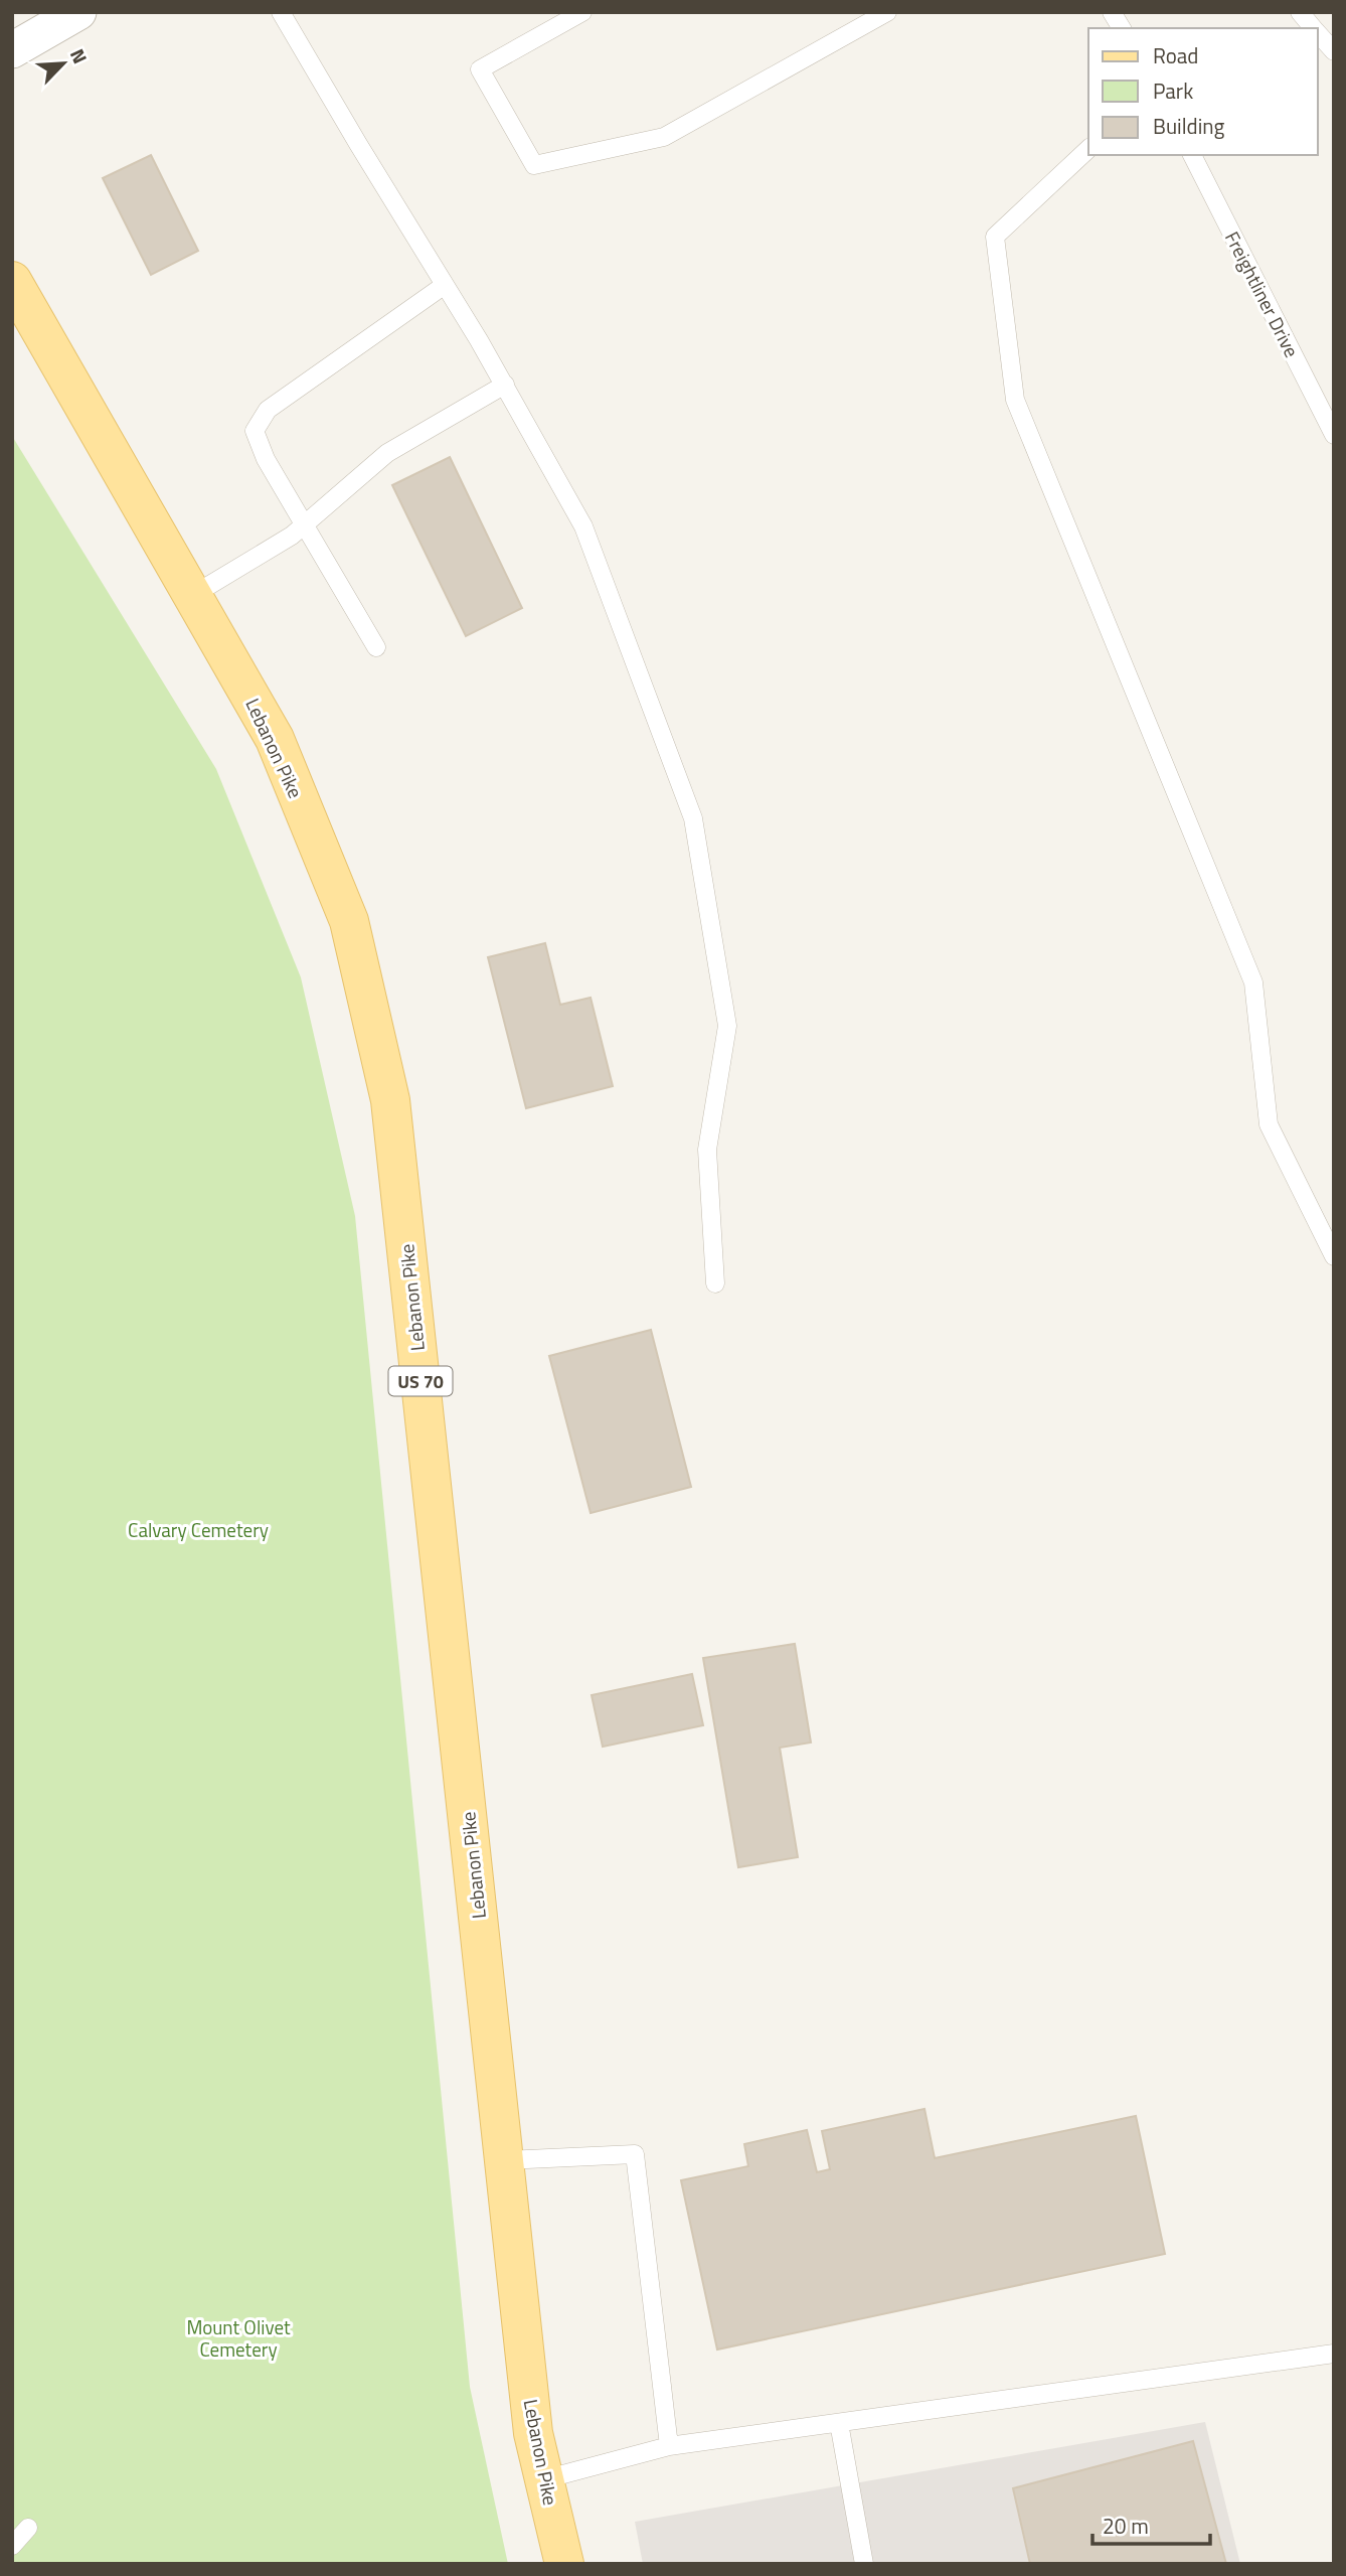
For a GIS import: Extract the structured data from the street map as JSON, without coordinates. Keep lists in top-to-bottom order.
{
  "streets": {
    "main road": ["Lebanon Pike", "US 70"],
    "lane": ["Freightliner Drive"]
  },
  "parks": ["Calvary Cemetery", "Mount Olivet Cemetery"],
  "legend": ["Road", "Park", "Building"],
  "scale_bar": "20 m",
  "north": "top right"
}
